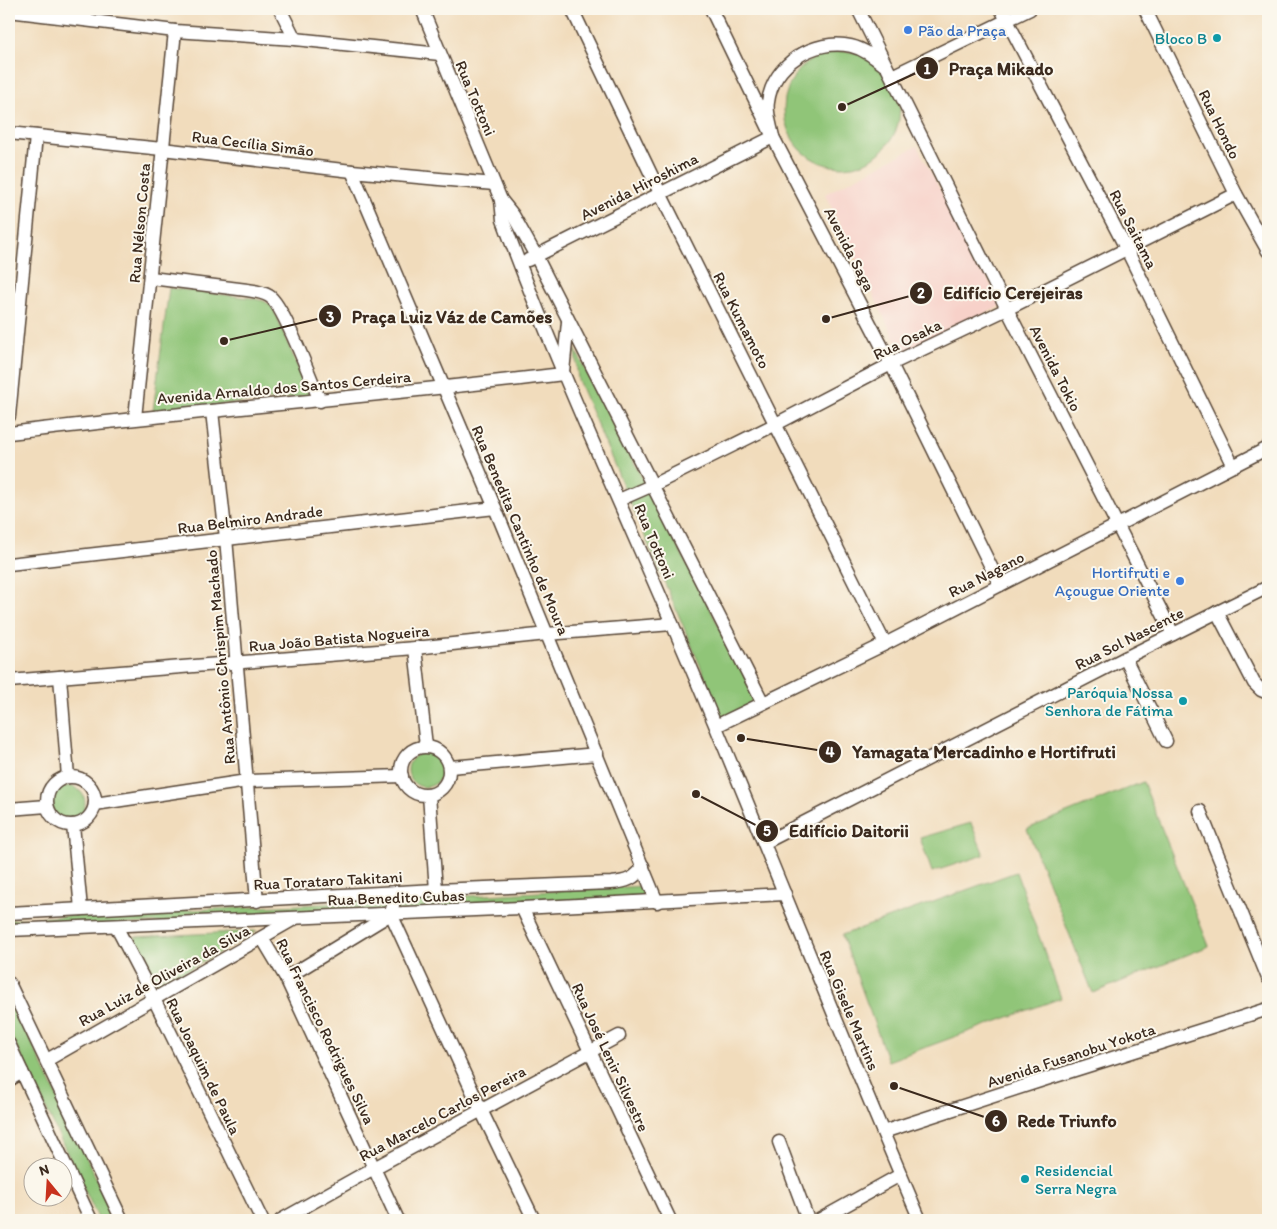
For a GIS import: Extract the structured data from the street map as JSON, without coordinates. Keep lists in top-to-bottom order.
{
  "streets": {
    "street": [
      "Rua Tottoni",
      "Rua Hondo",
      "Rua Cecília Simão",
      "Avenida Hiroshima",
      "Rua Nélson Costa",
      "Rua Saitama",
      "Avenida Saga",
      "Rua Kumamoto",
      "Rua Osaka",
      "Avenida Tokio",
      "Avenida Arnaldo dos Santos Cerdeira",
      "Rua Belmiro Andrade",
      "Rua Benedita Cantinho de Moura",
      "Rua Nagano",
      "Rua João Batista Nogueira",
      "Rua Sol Nascente",
      "Rua Antônio Chrispim Machado",
      "Rua Torataro Takitani",
      "Rua Benedito Cubas",
      "Rua Luiz de Oliveira da Silva",
      "Rua Gisele Martins",
      "Rua Francisco Rodrigues Silva",
      "Avenida Fusanobu Yokota",
      "Rua José Lenir Silvestre",
      "Rua Joaquim de Paula",
      "Rua Marcelo Carlos Pereira"
    ]
  },
  "crossings": [
    ["Rua Tottoni", "Rua Cecília Simão"],
    ["Rua Tottoni", "Avenida Hiroshima"],
    ["Rua Tottoni", "Rua Osaka"],
    ["Rua Tottoni", "Avenida Arnaldo dos Santos Cerdeira"],
    ["Rua Tottoni", "Rua Nagano"],
    ["Rua Tottoni", "Rua João Batista Nogueira"],
    ["Rua Tottoni", "Rua Sol Nascente"],
    ["Rua Tottoni", "Rua Benedito Cubas"],
    ["Rua Tottoni", "Rua Gisele Martins"],
    ["Rua Hondo", "Rua Osaka"],
    ["Rua Cecília Simão", "Rua Nélson Costa"],
    ["Rua Cecília Simão", "Rua Benedita Cantinho de Moura"],
    ["Avenida Hiroshima", "Avenida Saga"],
    ["Avenida Hiroshima", "Rua Kumamoto"],
    ["Rua Nélson Costa", "Avenida Arnaldo dos Santos Cerdeira"],
    ["Rua Saitama", "Rua Osaka"],
    ["Rua Saitama", "Rua Nagano"],
    ["Avenida Saga", "Rua Osaka"],
    ["Avenida Saga", "Rua Nagano"],
    ["Rua Kumamoto", "Rua Osaka"],
    ["Rua Kumamoto", "Rua Nagano"],
    ["Rua Osaka", "Avenida Tokio"],
    ["Avenida Tokio", "Rua Nagano"],
    ["Avenida Tokio", "Rua Sol Nascente"],
    ["Avenida Arnaldo dos Santos Cerdeira", "Rua Benedita Cantinho de Moura"],
    ["Avenida Arnaldo dos Santos Cerdeira", "Rua Antônio Chrispim Machado"],
    ["Rua Belmiro Andrade", "Rua Benedita Cantinho de Moura"],
    ["Rua Belmiro Andrade", "Rua Antônio Chrispim Machado"],
    ["Rua Benedita Cantinho de Moura", "Rua João Batista Nogueira"],
    ["Rua Benedita Cantinho de Moura", "Rua Torataro Takitani"],
    ["Rua Benedita Cantinho de Moura", "Rua Benedito Cubas"],
    ["Rua João Batista Nogueira", "Rua Antônio Chrispim Machado"],
    ["Rua Antônio Chrispim Machado", "Rua Torataro Takitani"],
    ["Rua Benedito Cubas", "Rua Luiz de Oliveira da Silva"],
    ["Rua Benedito Cubas", "Rua Gisele Martins"],
    ["Rua Benedito Cubas", "Rua José Lenir Silvestre"],
    ["Rua Benedito Cubas", "Rua Joaquim de Paula"],
    ["Rua Luiz de Oliveira da Silva", "Rua Francisco Rodrigues Silva"],
    ["Rua Luiz de Oliveira da Silva", "Rua Joaquim de Paula"],
    ["Rua Gisele Martins", "Avenida Fusanobu Yokota"],
    ["Rua Francisco Rodrigues Silva", "Rua Marcelo Carlos Pereira"],
    ["Rua José Lenir Silvestre", "Rua Marcelo Carlos Pereira"]
  ],
  "places": [
    "Pão da Praça",
    "Bloco B",
    "Praça Mikado",
    "Edifício Cerejeiras",
    "Praça Luiz Váz de Camões",
    "Hortifruti e Açougue Oriente",
    "Paróquia Nossa Senhora de Fátima",
    "Yamagata Mercadinho e Hortifruti",
    "Edifício Daitorii",
    "Rede Triunfo",
    "Residencial Serra Negra"
  ],
  "north": "top"
}
